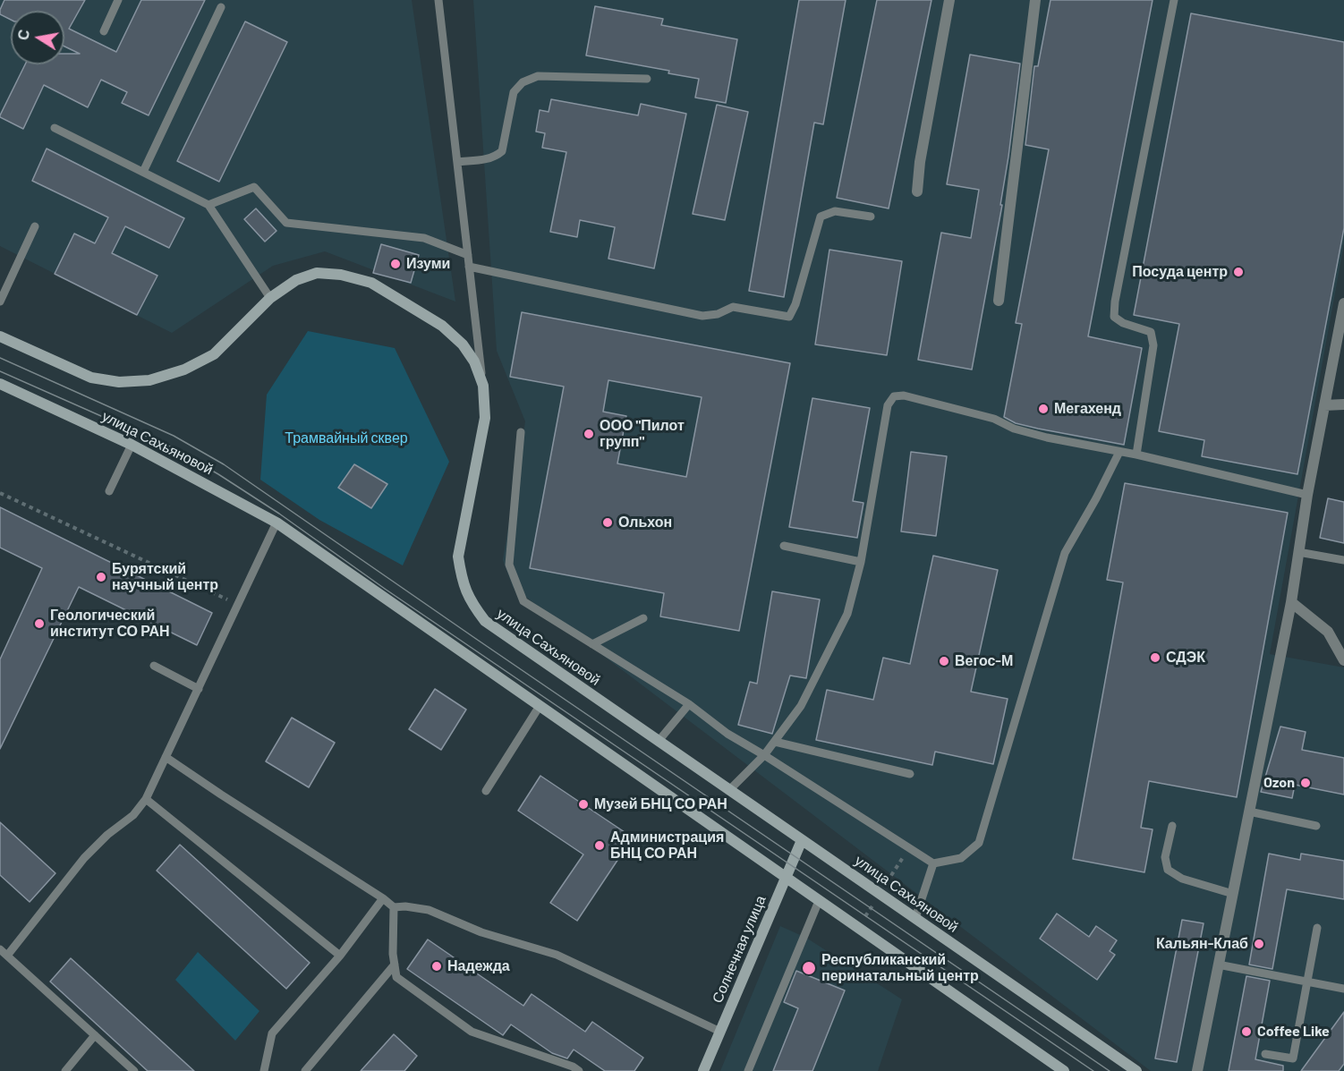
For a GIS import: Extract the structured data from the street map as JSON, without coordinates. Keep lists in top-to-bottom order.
{
  "streets": {
    "main road": ["улица Сахьяновой", "Солнечная улица"]
  },
  "crossings": [
    ["улица Сахьяновой", "Солнечная улица"]
  ],
  "parks": ["Трамвайный сквер"],
  "places": [
    "Изуми",
    "Посуда центр",
    "Мегахенд",
    "ООО \"Пилот групп\"",
    "Ольхон",
    "Бурятский научный центр",
    "Геологический институт СО РАН",
    "СДЭК",
    "Вегос-М",
    "Ozon",
    "Музей БНЦ СО РАН",
    "Администрация БНЦ СО РАН",
    "Кальян-Клаб",
    "Надежда",
    "Республиканский перинатальный центр",
    "Coffee Like"
  ],
  "north": "left"
}
